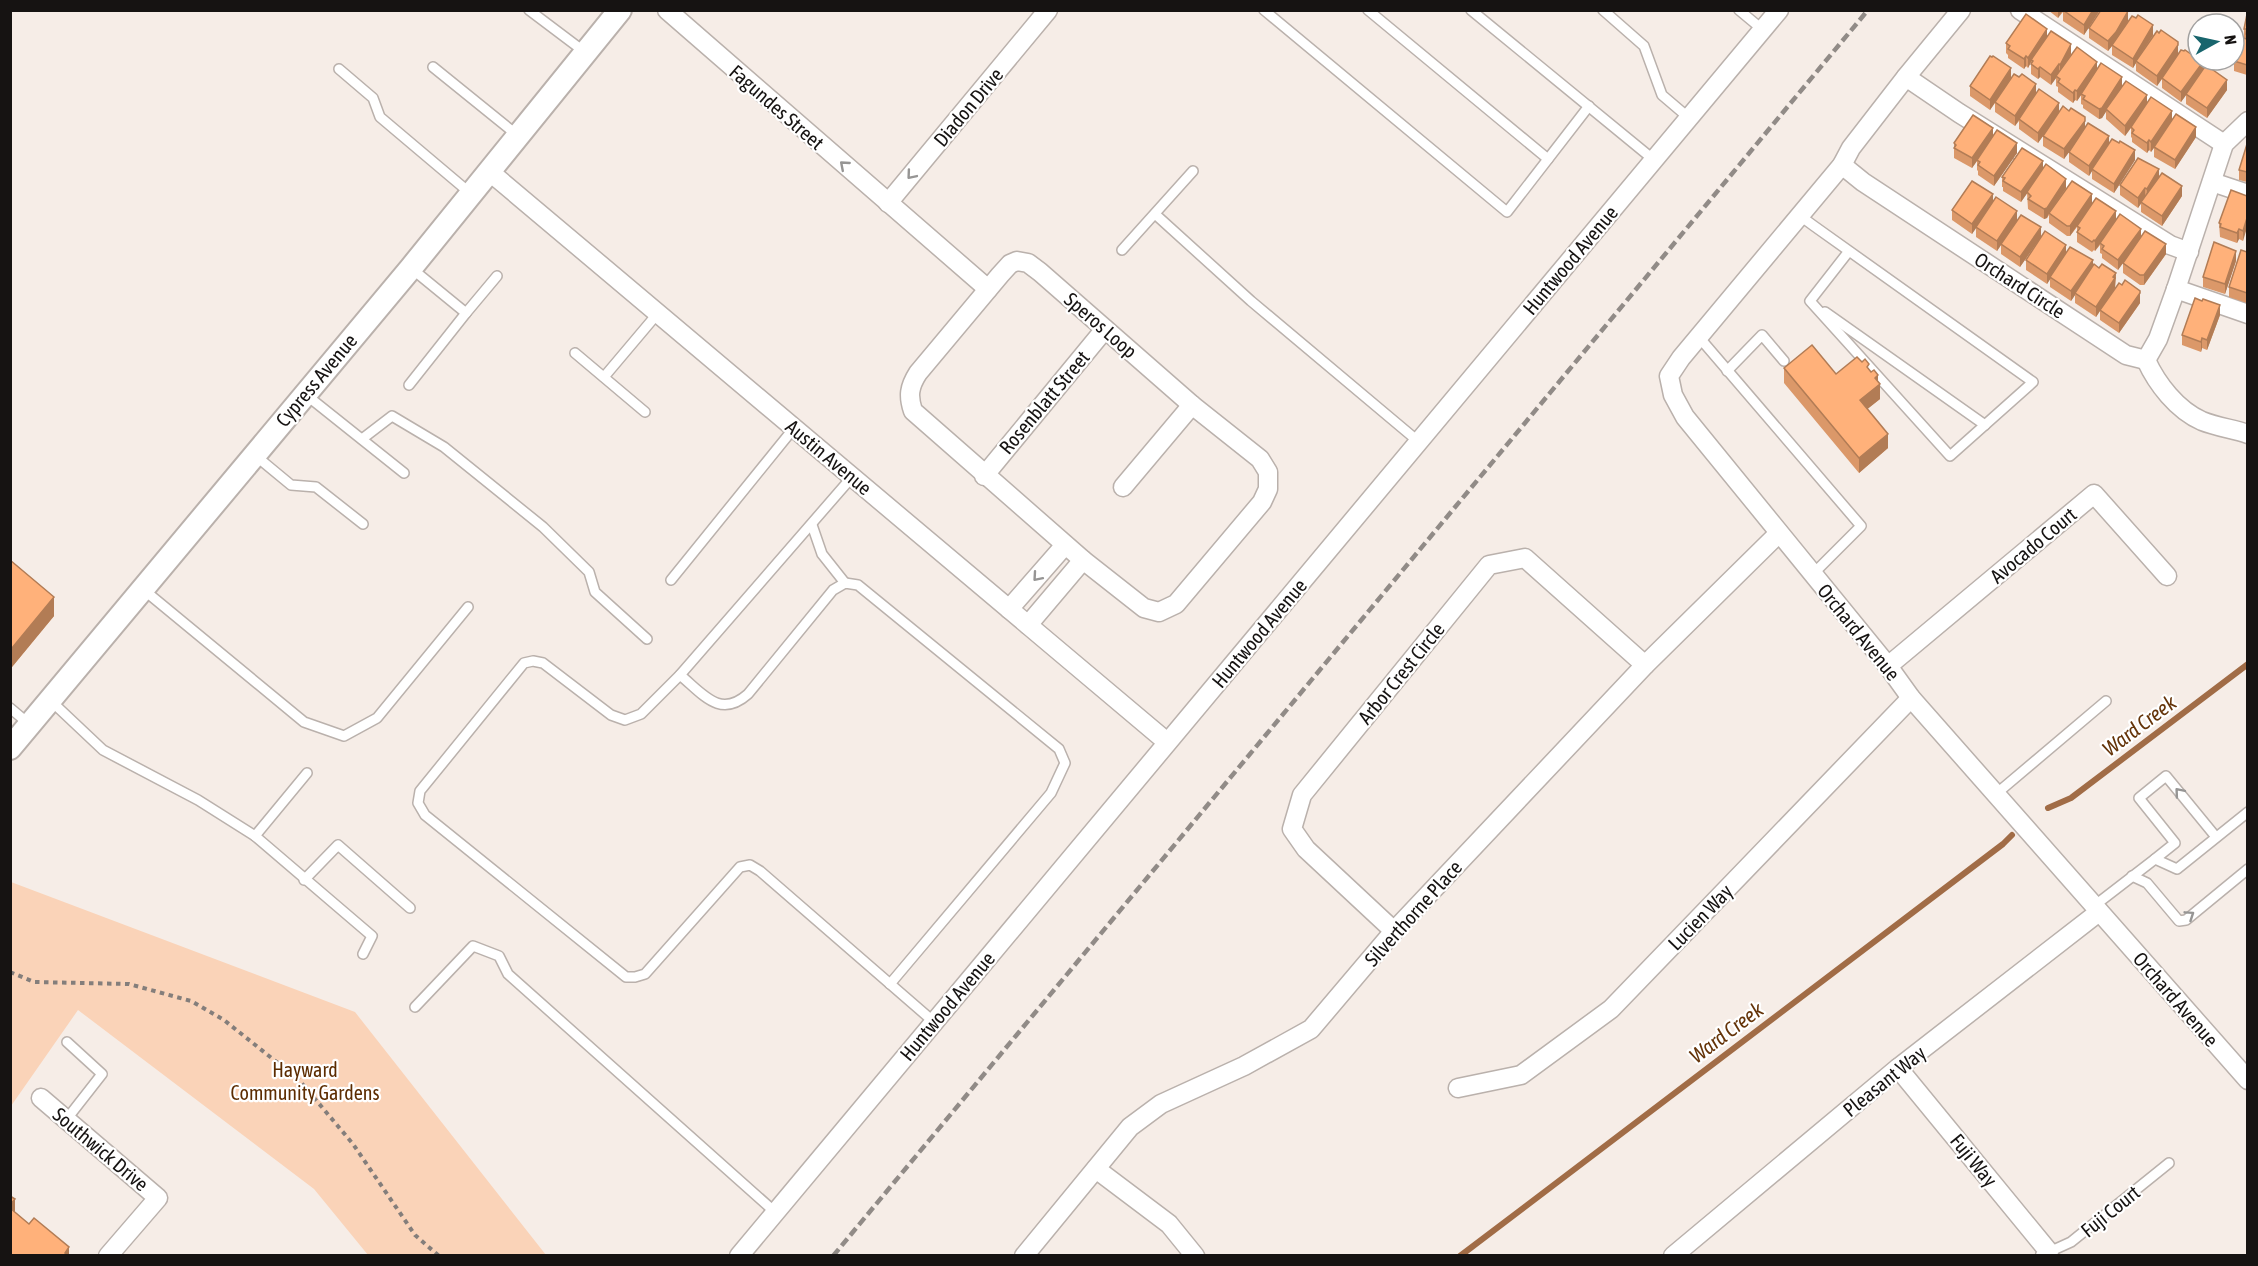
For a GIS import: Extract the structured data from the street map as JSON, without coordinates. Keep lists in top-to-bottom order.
{
  "streets": {
    "street": [
      "Fagundes Street",
      "Diadon Drive",
      "Huntwood Avenue",
      "Orchard Circle",
      "Speros Loop",
      "Cypress Avenue",
      "Rosenblatt Street",
      "Austin Avenue",
      "Avocado Court",
      "Orchard Avenue",
      "Arbor Crest Circle",
      "Silverthorne Place",
      "Lucien Way",
      "Pleasant Way",
      "Southwick Drive",
      "Fuji Way"
    ],
    "lane": ["Fuji Court"]
  },
  "crossings": [
    ["Fagundes Street", "Diadon Drive"],
    ["Fagundes Street", "Speros Loop"],
    ["Huntwood Avenue", "Austin Avenue"],
    ["Orchard Circle", "Orchard Avenue"],
    ["Speros Loop", "Rosenblatt Street"],
    ["Cypress Avenue", "Austin Avenue"],
    ["Avocado Court", "Orchard Avenue"],
    ["Orchard Avenue", "Silverthorne Place"],
    ["Orchard Avenue", "Lucien Way"],
    ["Orchard Avenue", "Pleasant Way"],
    ["Arbor Crest Circle", "Silverthorne Place"],
    ["Pleasant Way", "Fuji Way"],
    ["Fuji Way", "Fuji Court"]
  ],
  "one_way": ["Fagundes Street", "Diadon Drive"],
  "water": ["Ward Creek"],
  "parks": ["Hayward Community Gardens"],
  "north": "right"
}
